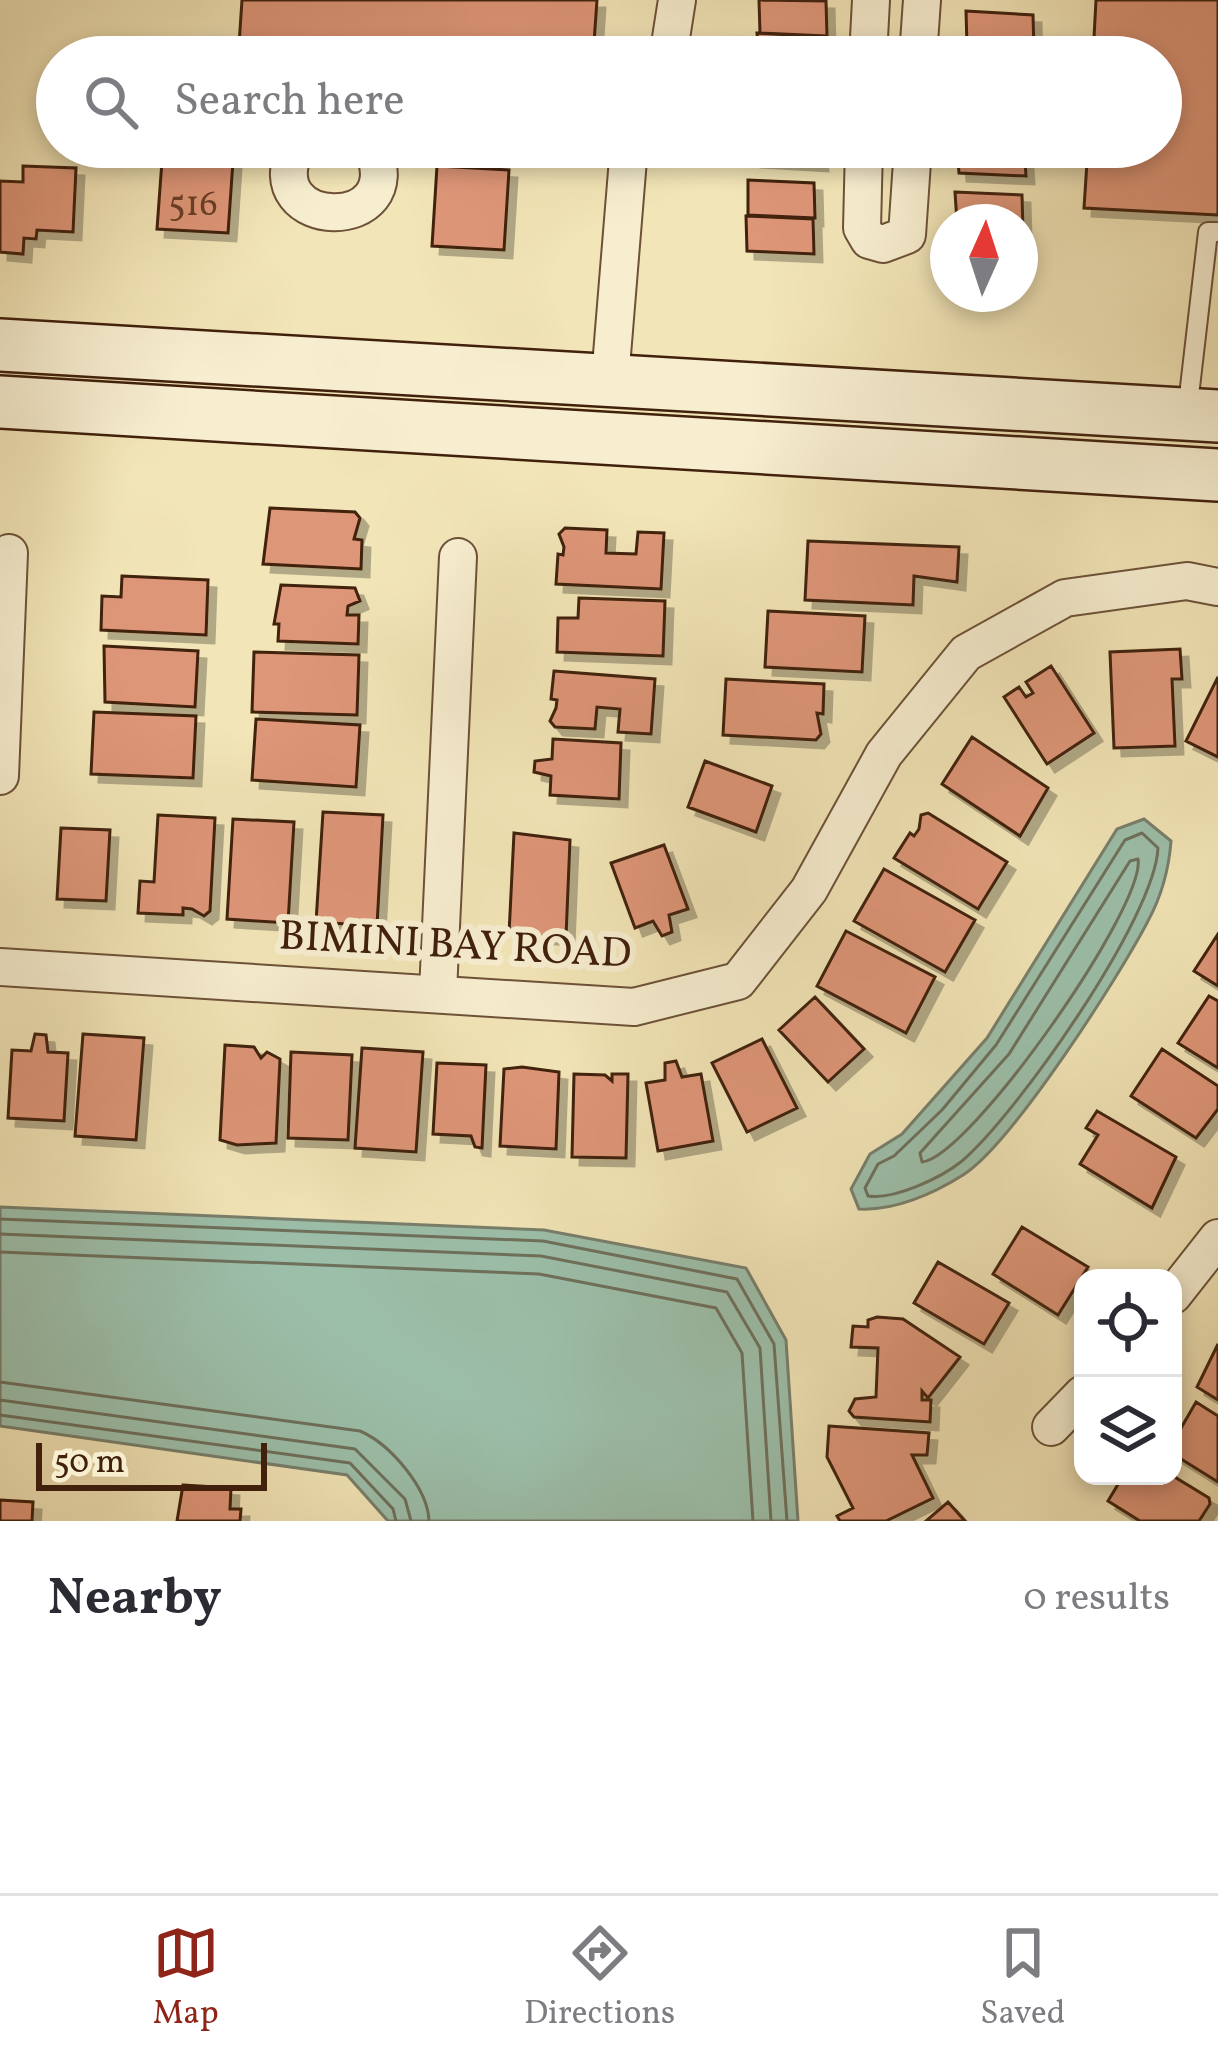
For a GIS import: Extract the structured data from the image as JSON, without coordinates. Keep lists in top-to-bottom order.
{
  "streets": {
    "street": ["BIMINI BAY ROAD"]
  },
  "house_numbers": ["516"],
  "scale_bar": "50 m",
  "north": "top",
  "page": {
    "search": "Search here",
    "scale": "50 m",
    "heading": ["Nearby", "0 results"],
    "nav": ["Map", "Directions", "Saved"]
  }
}
